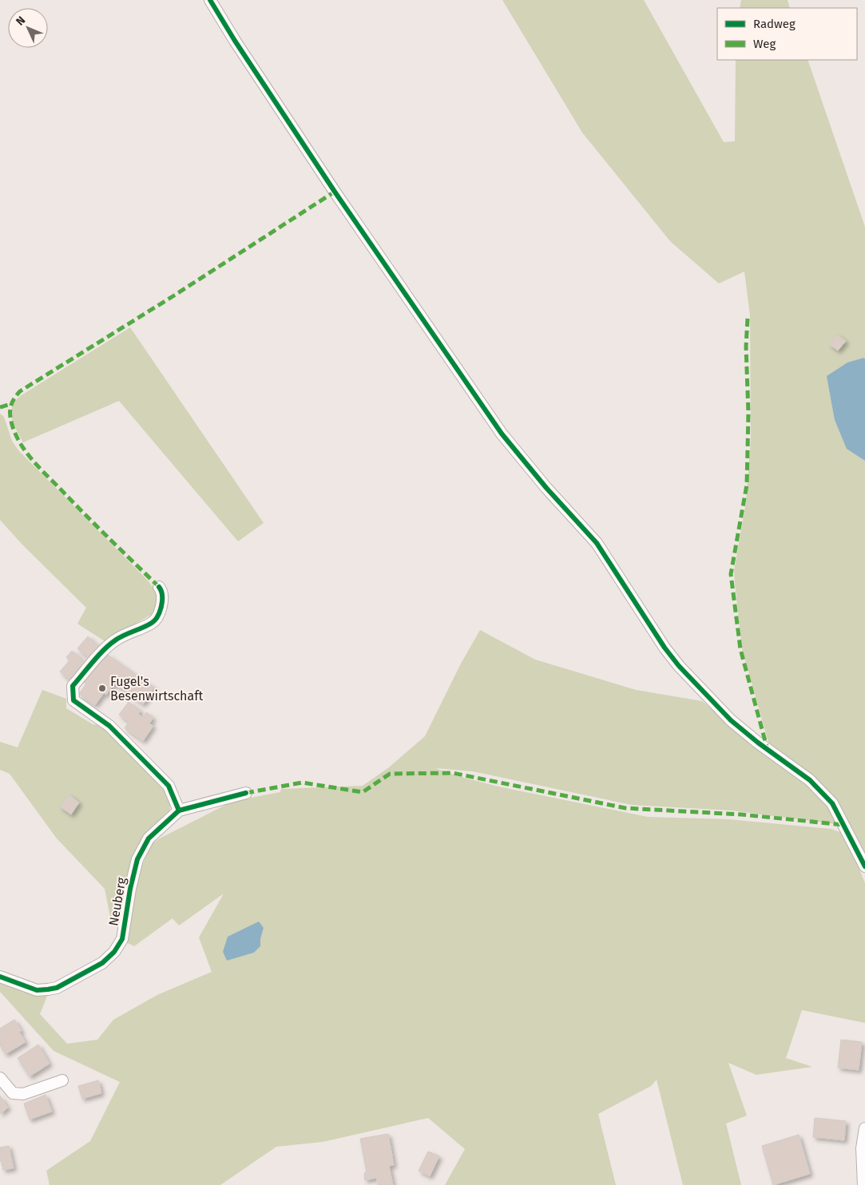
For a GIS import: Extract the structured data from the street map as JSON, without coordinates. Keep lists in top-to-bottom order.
{
  "streets": {
    "street": ["Neuberg"]
  },
  "places": ["Fugel's Besenwirtschaft"],
  "legend": ["Radweg", "Weg"],
  "north": "top left"
}
